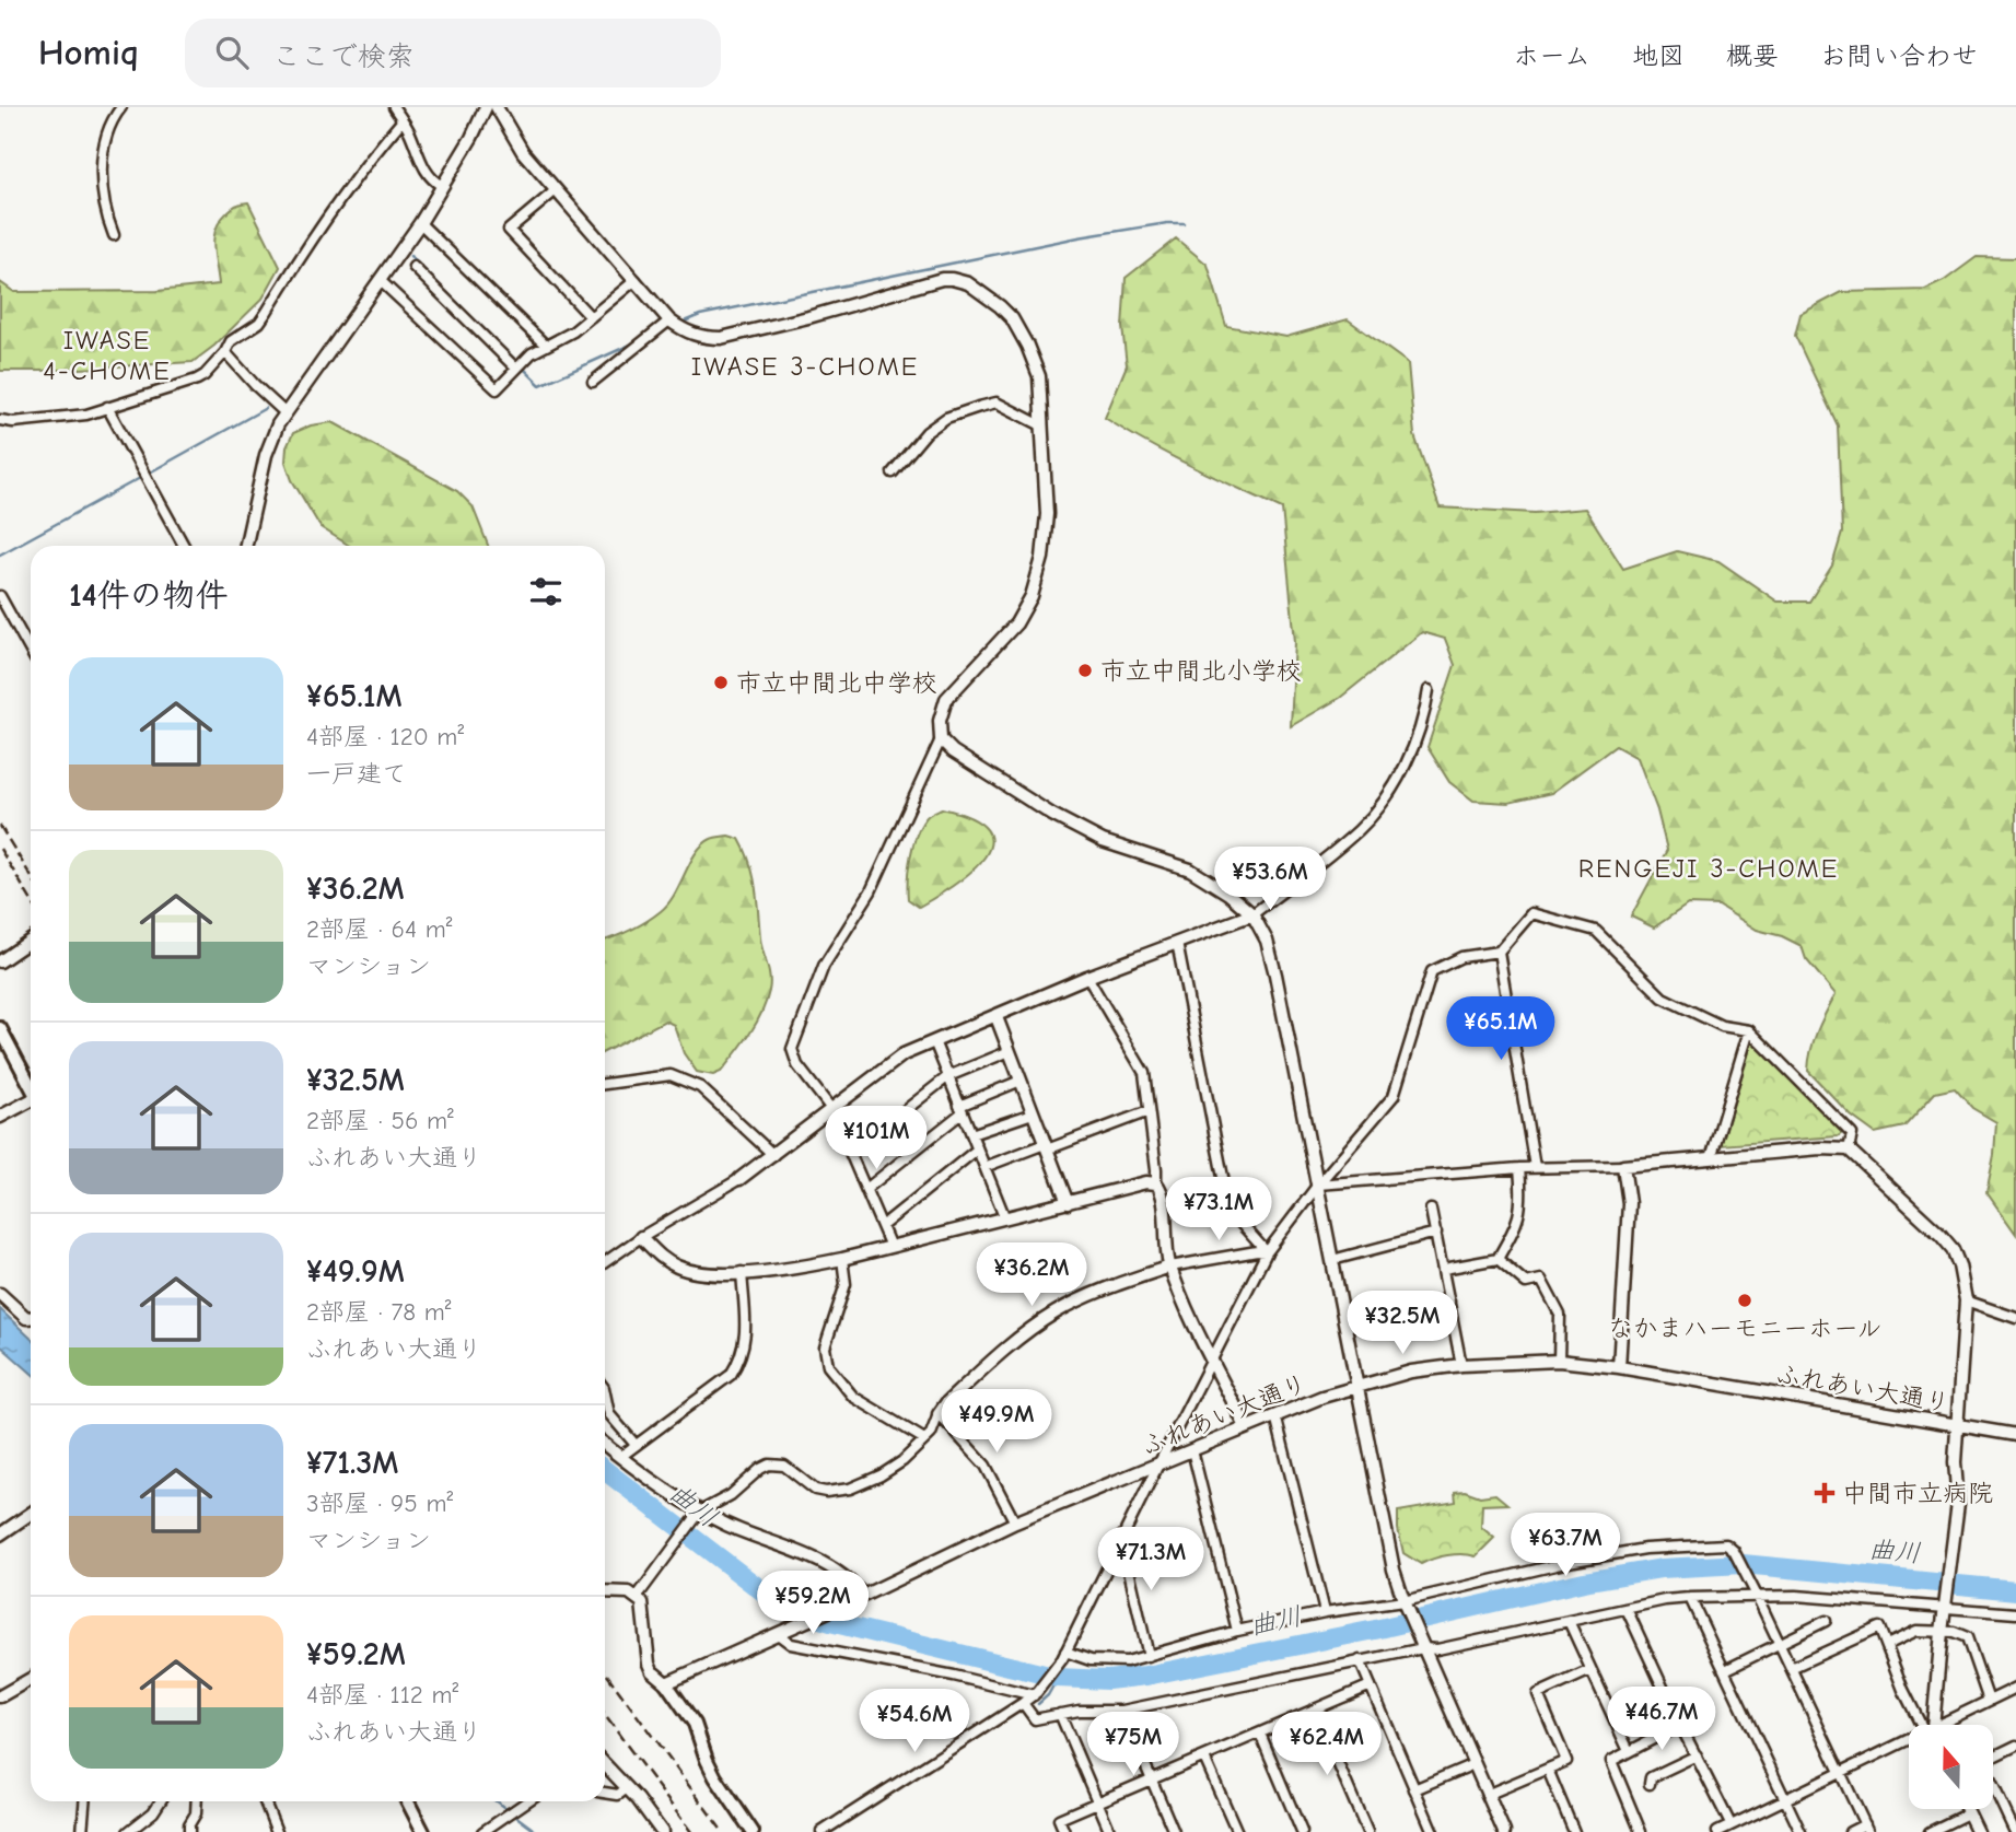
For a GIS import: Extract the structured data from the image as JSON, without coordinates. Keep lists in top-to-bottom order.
{
  "streets": {
    "street": ["ふれあい大通り"]
  },
  "districts": ["IWASE 4-CHOME", "IWASE 3-CHOME", "RENGEJI 3-CHOME"],
  "water": ["曲川"],
  "places": {
    "other": ["市立中間北小学校", "市立中間北中学校", "なかまハーモニーホール"],
    "health": ["中間市立病院"]
  },
  "north": "top",
  "page": {
    "header": "Homiq",
    "search": "ここで検索",
    "nav": [
      "ホーム",
      "地図",
      "概要",
      "お問い合わせ"
    ],
    "heading": "14件の物件",
    "list": [
      {
        "name": "¥65.1M",
        "note": "4部屋 · 120 m² · 一戸建て"
      },
      {
        "name": "¥36.2M",
        "note": "2部屋 · 64 m² · マンション"
      },
      {
        "name": "¥32.5M",
        "note": "2部屋 · 56 m² · ふれあい大通り"
      },
      {
        "name": "¥49.9M",
        "note": "2部屋 · 78 m² · ふれあい大通り"
      },
      {
        "name": "¥71.3M",
        "note": "3部屋 · 95 m² · マンション"
      },
      {
        "name": "¥59.2M",
        "note": "4部屋 · 112 m² · ふれあい大通り"
      }
    ],
    "price": [
      "¥53.6M",
      "¥65.1M",
      "¥101M",
      "¥73.1M",
      "¥36.2M",
      "¥32.5M",
      "¥49.9M",
      "¥63.7M",
      "¥71.3M",
      "¥59.2M",
      "¥46.7M",
      "¥54.6M",
      "¥75M",
      "¥62.4M"
    ]
  }
}
